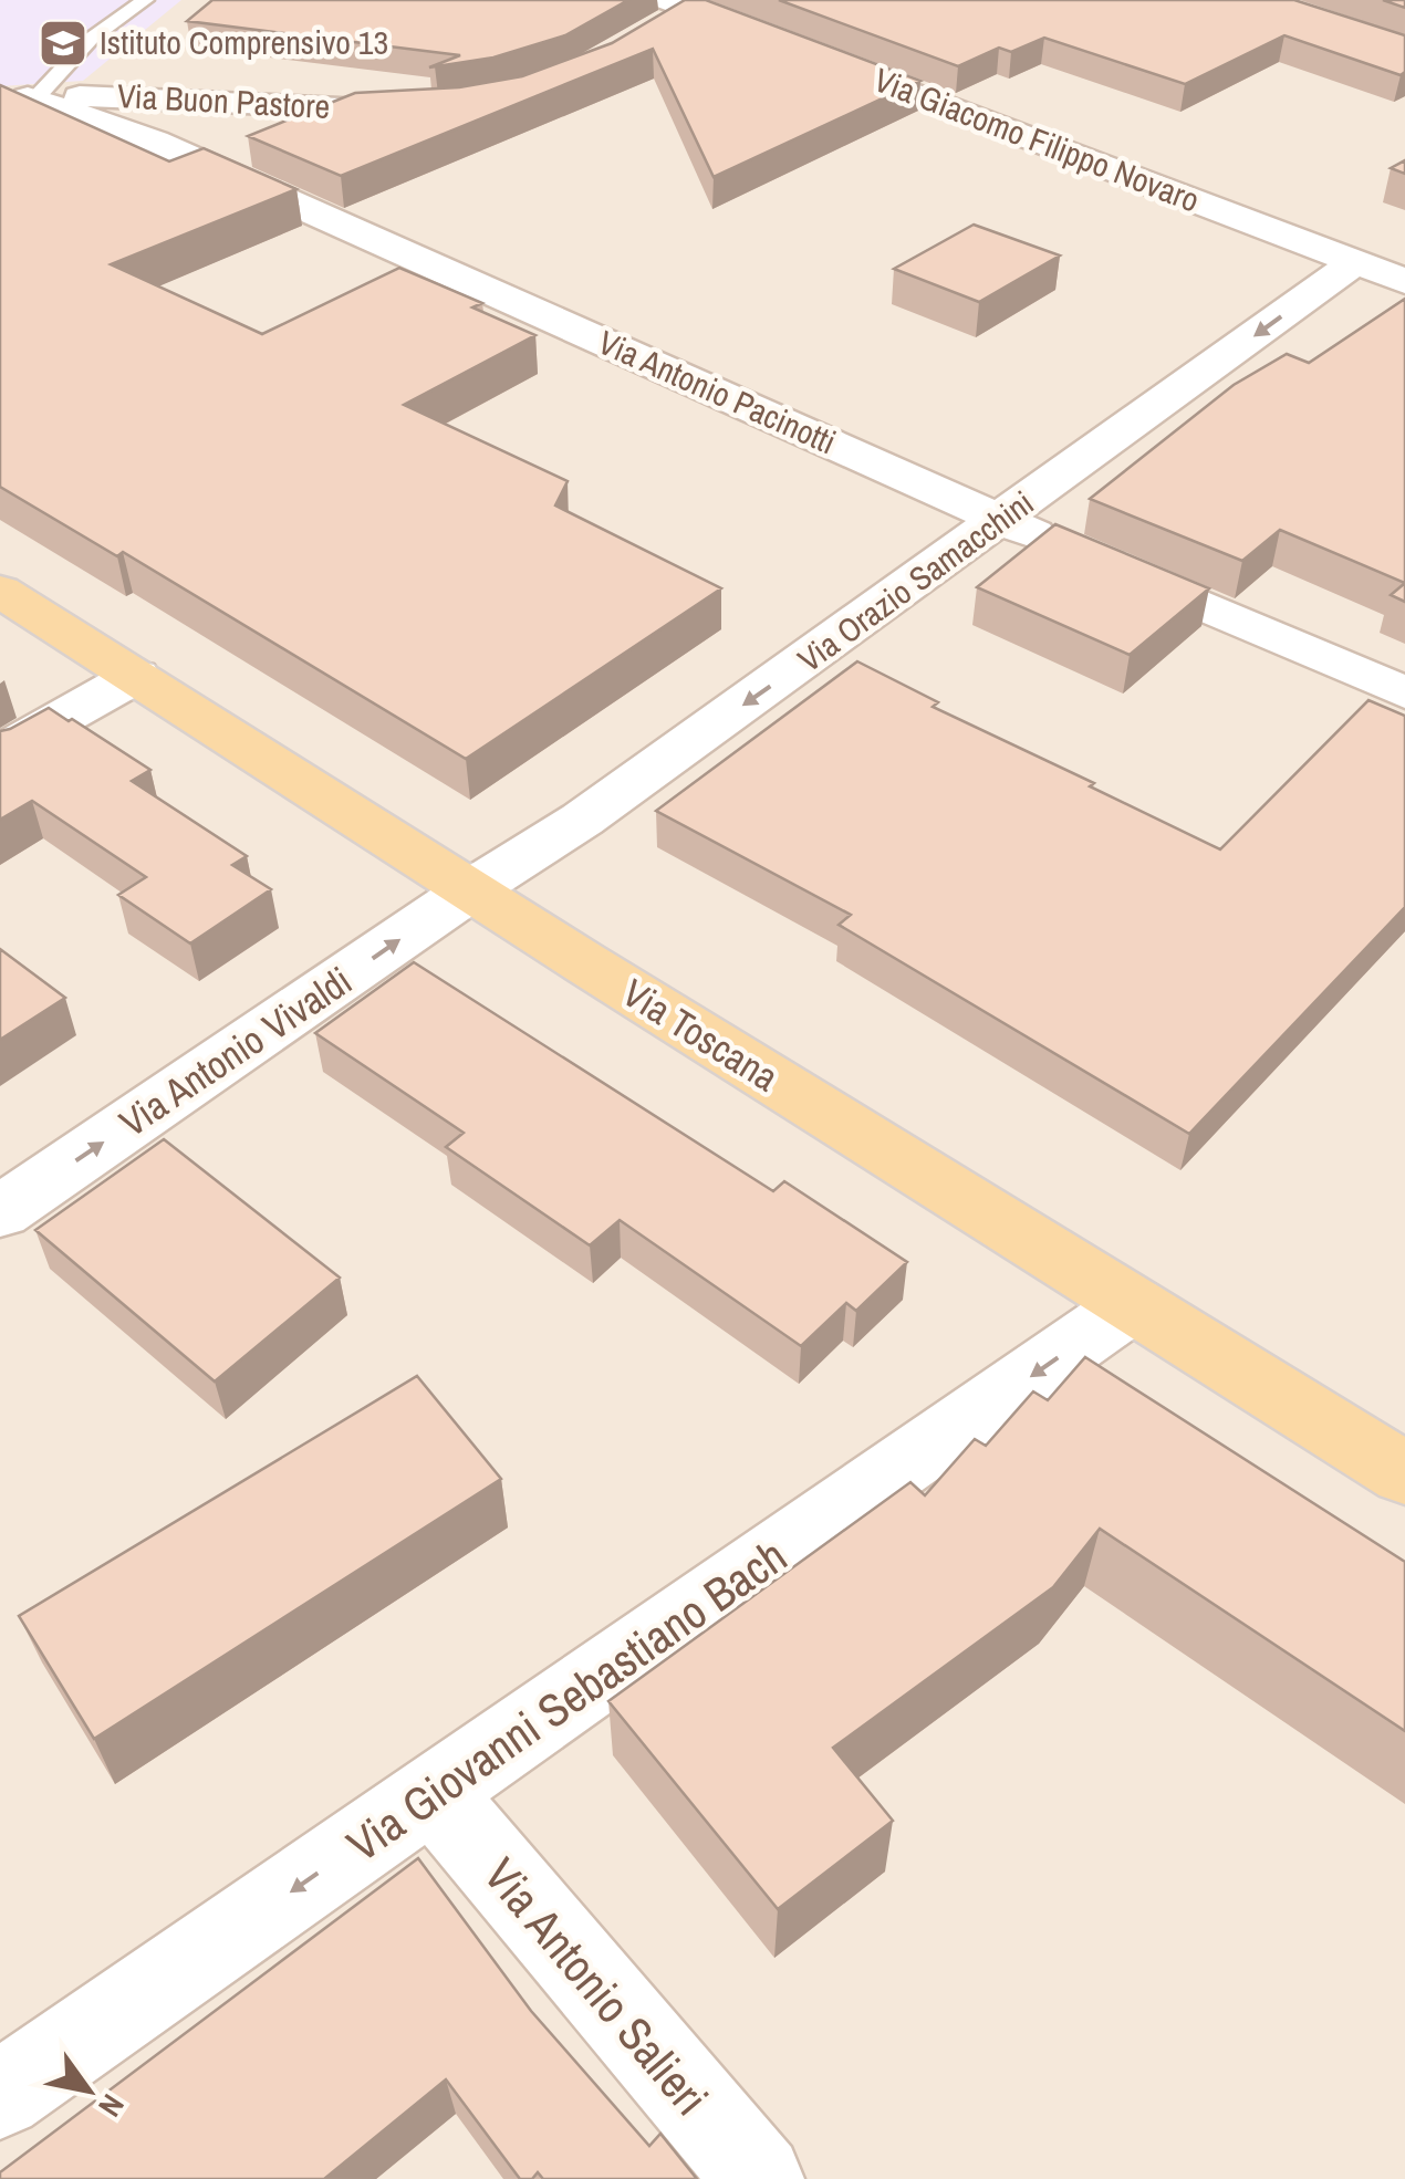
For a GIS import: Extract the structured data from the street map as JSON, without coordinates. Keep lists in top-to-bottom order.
{
  "streets": {
    "main road": ["Via Toscana"],
    "street": [
      "Via Buon Pastore",
      "Via Giacomo Filippo Novaro",
      "Via Antonio Pacinotti",
      "Via Orazio Samacchini",
      "Via Antonio Vivaldi",
      "Via Giovanni Sebastiano Bach",
      "Via Antonio Salieri"
    ]
  },
  "crossings": [
    ["Via Buon Pastore", "Via Antonio Pacinotti"],
    ["Via Giacomo Filippo Novaro", "Via Orazio Samacchini"],
    ["Via Antonio Pacinotti", "Via Orazio Samacchini"],
    ["Via Orazio Samacchini", "Via Toscana"],
    ["Via Orazio Samacchini", "Via Antonio Vivaldi"],
    ["Via Toscana", "Via Antonio Vivaldi"],
    ["Via Toscana", "Via Giovanni Sebastiano Bach"],
    ["Via Giovanni Sebastiano Bach", "Via Antonio Salieri"]
  ],
  "one_way": ["Via Orazio Samacchini", "Via Antonio Vivaldi", "Via Giovanni Sebastiano Bach"],
  "places": {
    "school or university": ["Istituto Comprensivo 13"]
  },
  "north": "bottom right"
}
